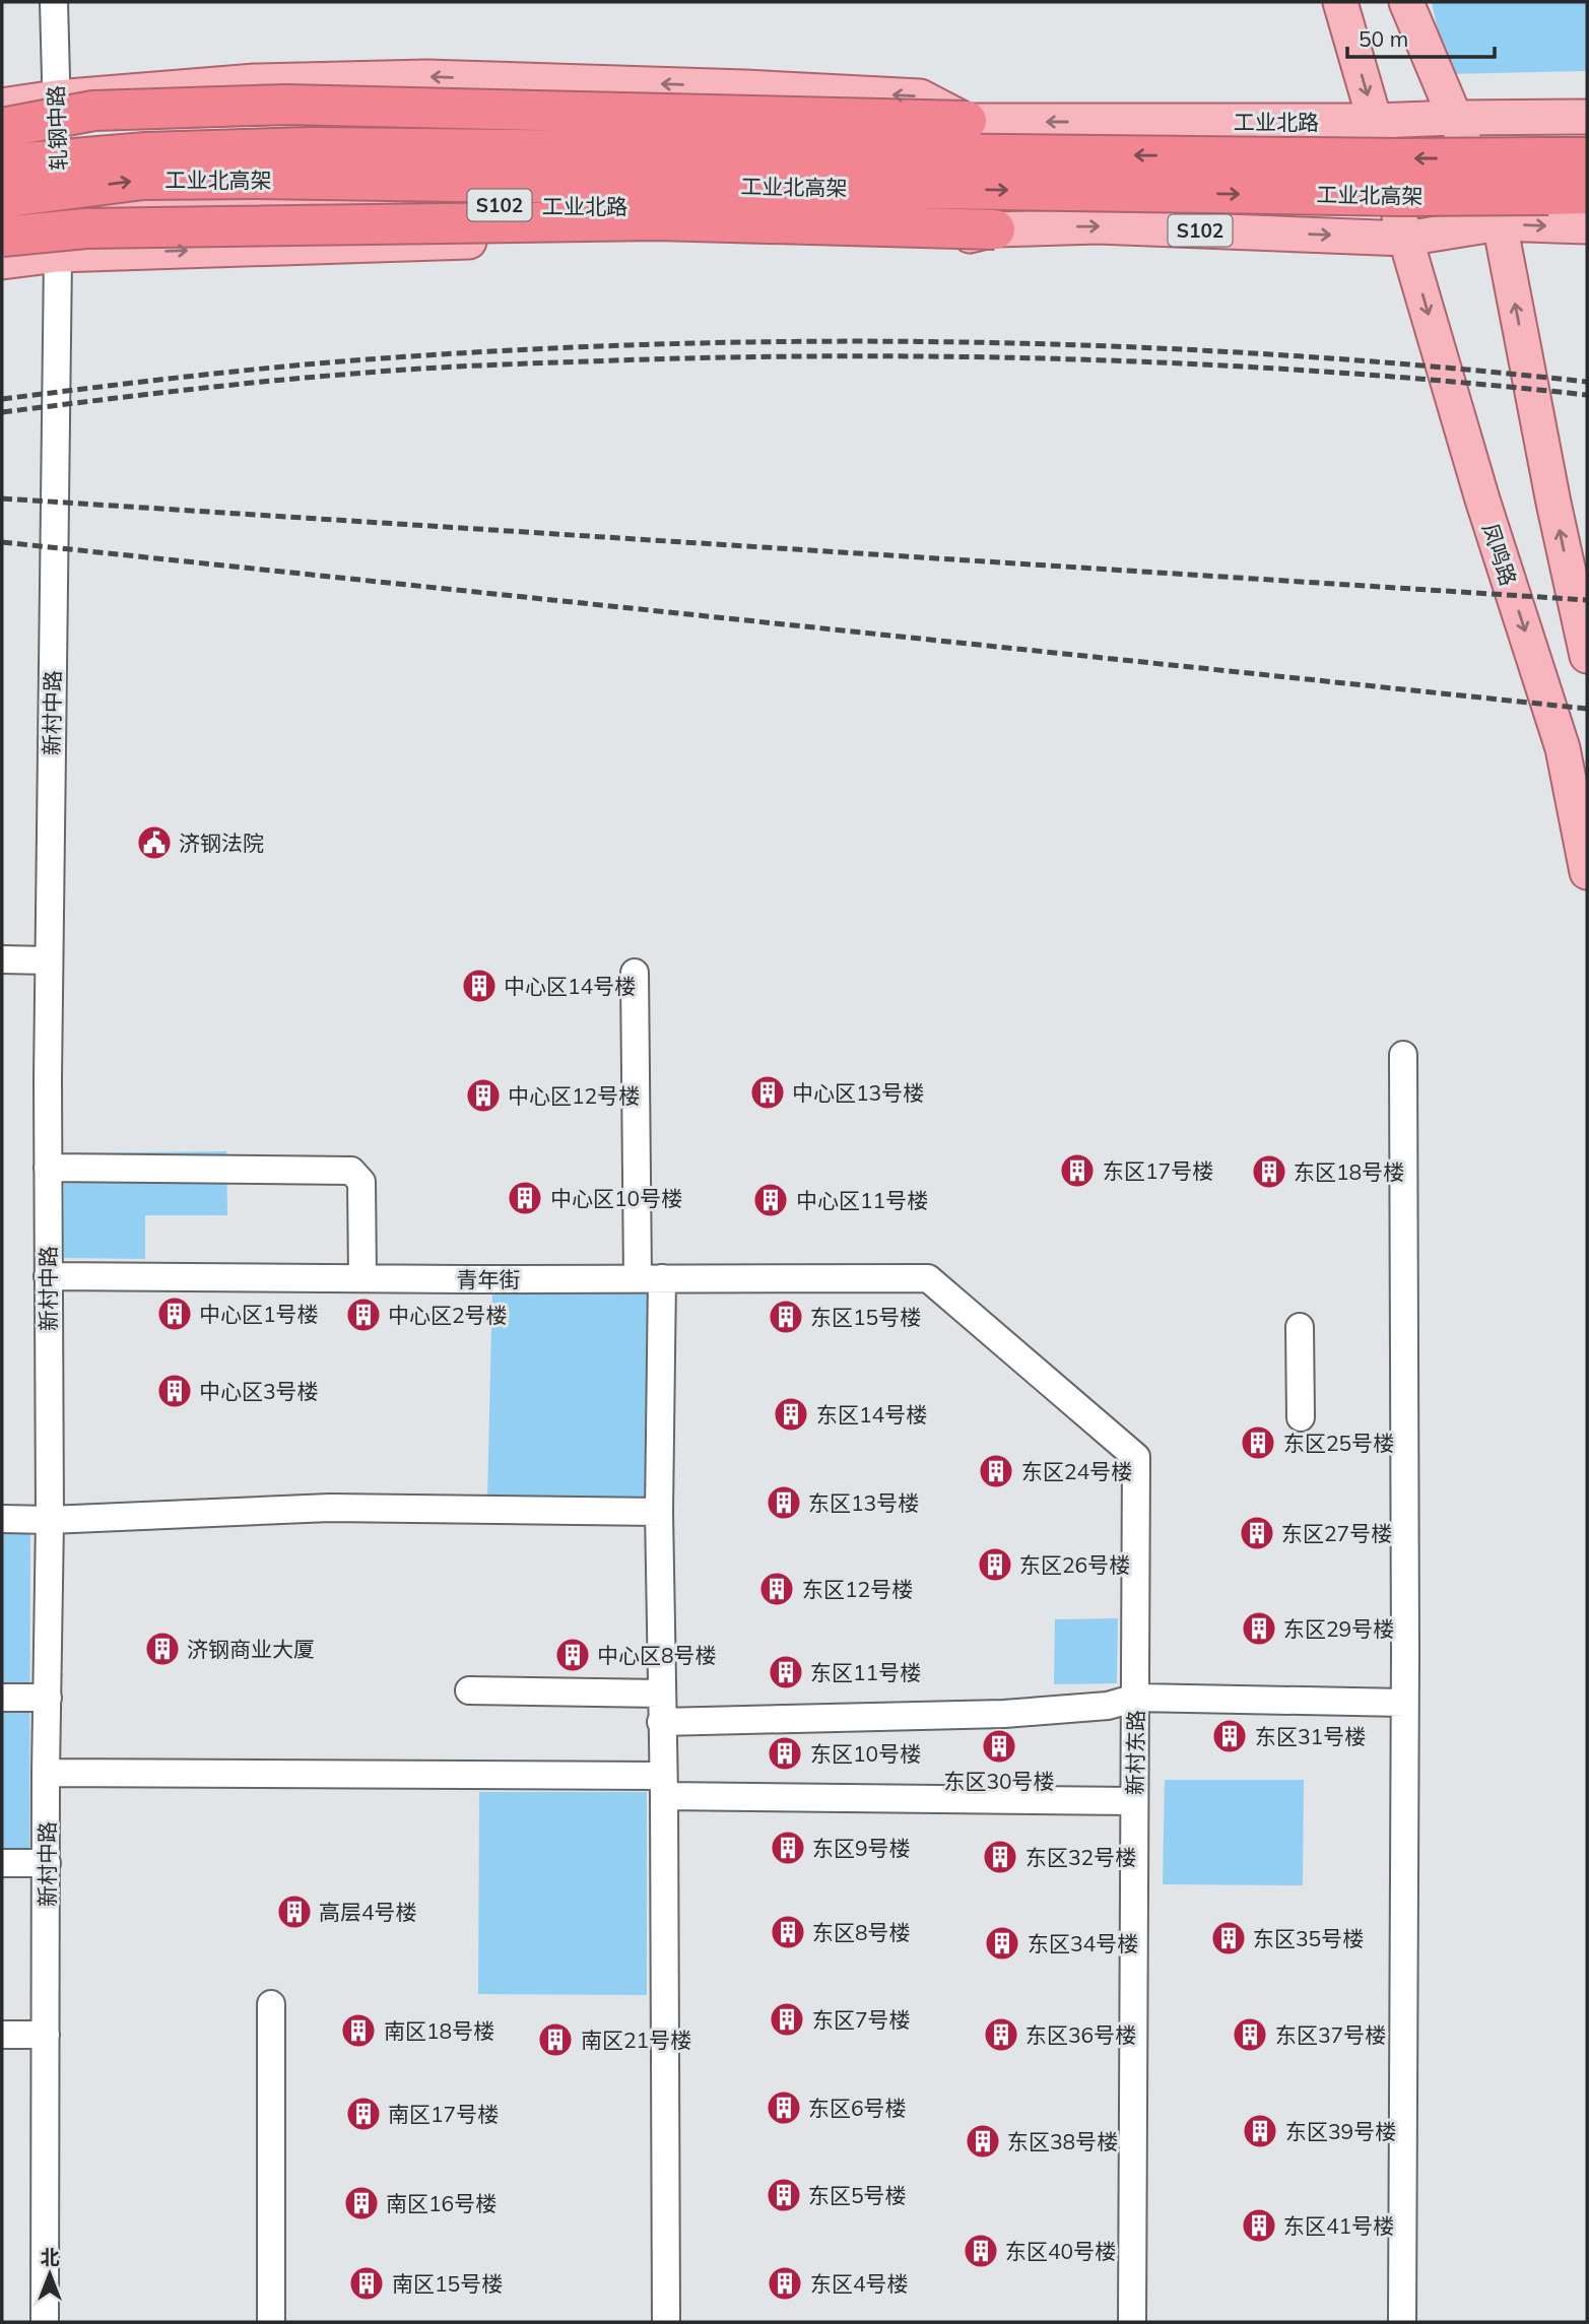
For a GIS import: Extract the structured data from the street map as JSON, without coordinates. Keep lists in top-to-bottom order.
{
  "streets": {
    "highway": ["工业北高架"],
    "main road": ["工业北路", "S102", "凤鸣路"],
    "street": [
      "轧钢中路",
      "新村中路",
      "青年街",
      "新村东路"
    ]
  },
  "crossings": [
    ["工业北路", "轧钢中路"],
    ["工业北路", "工业北高架"],
    ["工业北路", "凤鸣路"],
    ["工业北路", "新村中路"],
    ["轧钢中路", "新村中路"],
    ["新村中路", "青年街"],
    ["青年街", "新村东路"]
  ],
  "places": {
    "public building": ["济钢法院"],
    "building": [
      "中心区14号楼",
      "中心区13号楼",
      "中心区12号楼",
      "东区17号楼",
      "东区18号楼",
      "中心区10号楼",
      "中心区11号楼",
      "中心区1号楼",
      "中心区2号楼",
      "东区15号楼",
      "中心区3号楼",
      "东区14号楼",
      "东区25号楼",
      "东区24号楼",
      "东区13号楼",
      "东区27号楼",
      "东区26号楼",
      "东区12号楼",
      "东区29号楼",
      "济钢商业大厦",
      "中心区8号楼",
      "东区11号楼",
      "东区31号楼",
      "东区30号楼",
      "东区10号楼",
      "东区9号楼",
      "东区32号楼",
      "高层4号楼",
      "东区8号楼",
      "东区35号楼",
      "东区34号楼",
      "东区7号楼",
      "南区18号楼",
      "东区36号楼",
      "东区37号楼",
      "南区21号楼",
      "东区6号楼",
      "南区17号楼",
      "东区39号楼",
      "东区38号楼",
      "东区5号楼",
      "南区16号楼",
      "东区41号楼",
      "东区40号楼",
      "南区15号楼",
      "东区4号楼"
    ]
  },
  "scale_bar": "50 m",
  "north": "top"
}
